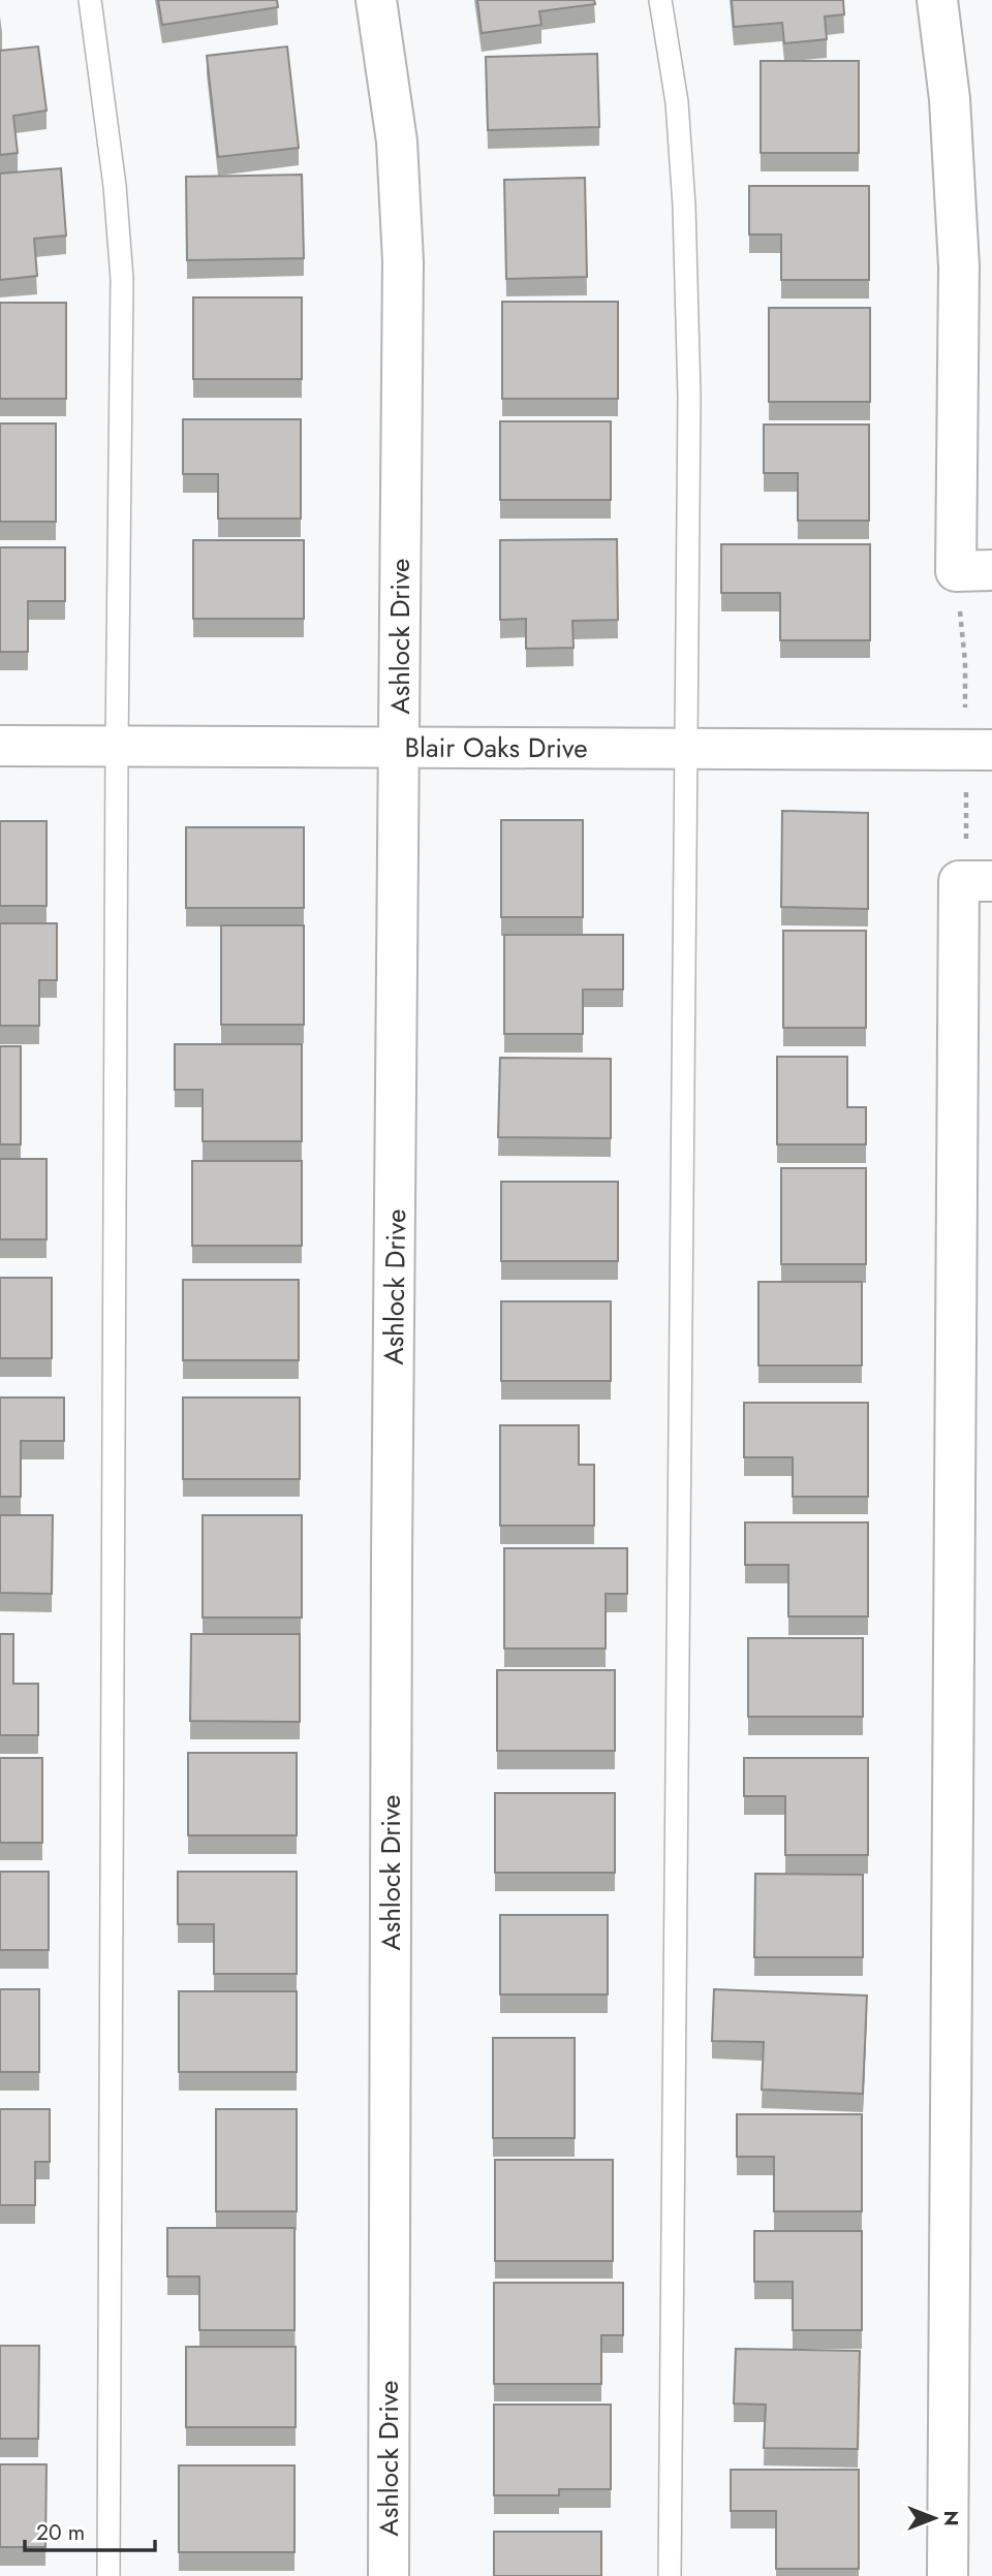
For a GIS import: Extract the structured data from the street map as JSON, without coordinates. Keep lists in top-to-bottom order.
{
  "streets": {
    "street": ["Ashlock Drive", "Blair Oaks Drive"]
  },
  "crossings": [
    ["Ashlock Drive", "Blair Oaks Drive"]
  ],
  "scale_bar": "20 m",
  "north": "right"
}
